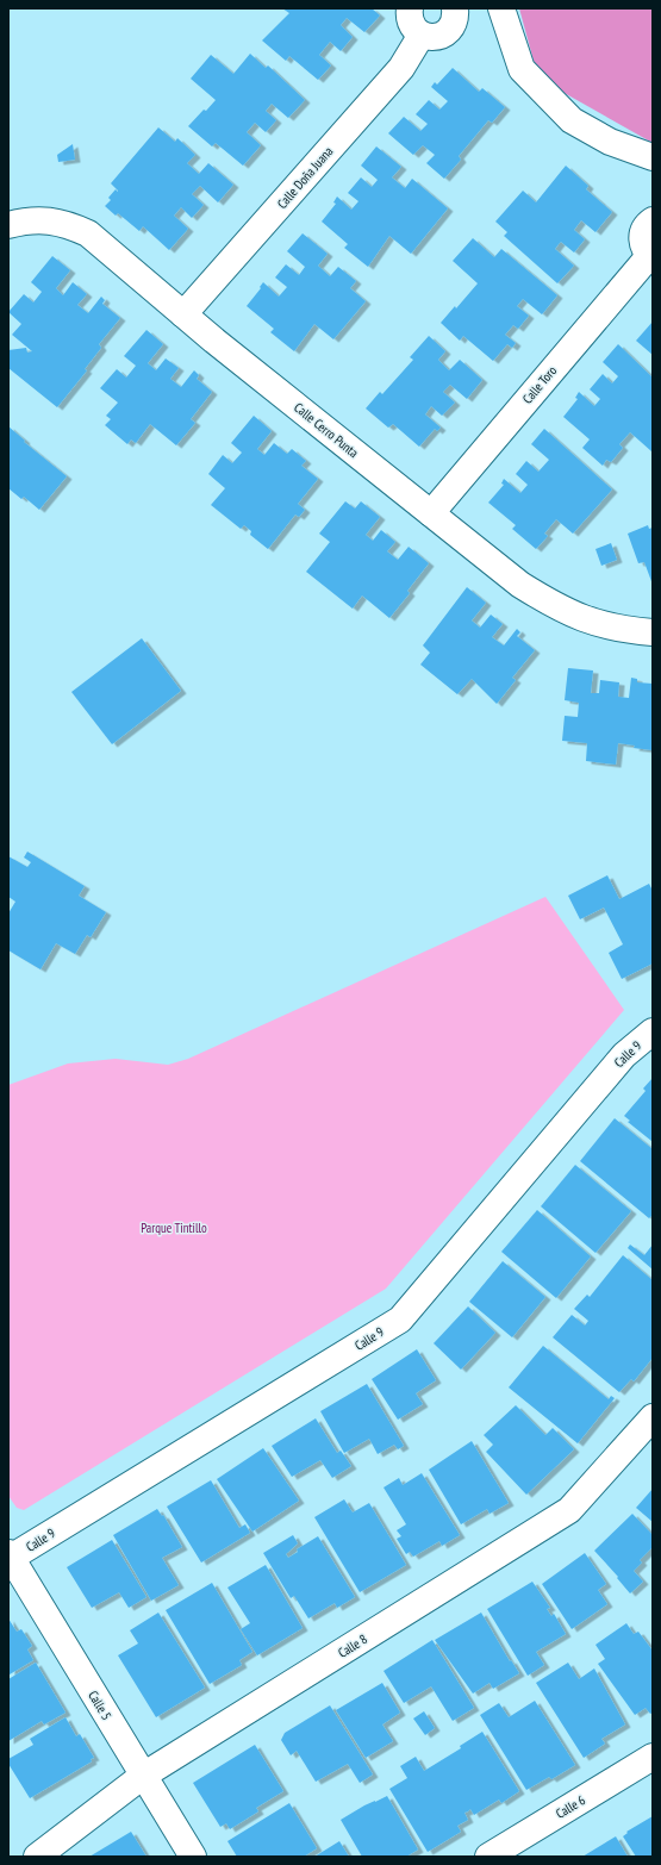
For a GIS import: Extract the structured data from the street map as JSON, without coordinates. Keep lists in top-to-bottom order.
{
  "streets": {
    "street": [
      "Calle Doña Juana",
      "Calle Toro",
      "Calle Cerro Punta",
      "Calle 9",
      "Calle 8",
      "Calle 5",
      "Calle 6"
    ]
  },
  "crossings": [
    ["Calle Doña Juana", "Calle Cerro Punta"],
    ["Calle Toro", "Calle Cerro Punta"],
    ["Calle 9", "Calle 5"],
    ["Calle 8", "Calle 5"]
  ],
  "parks": ["Parque Tintillo"]
}
